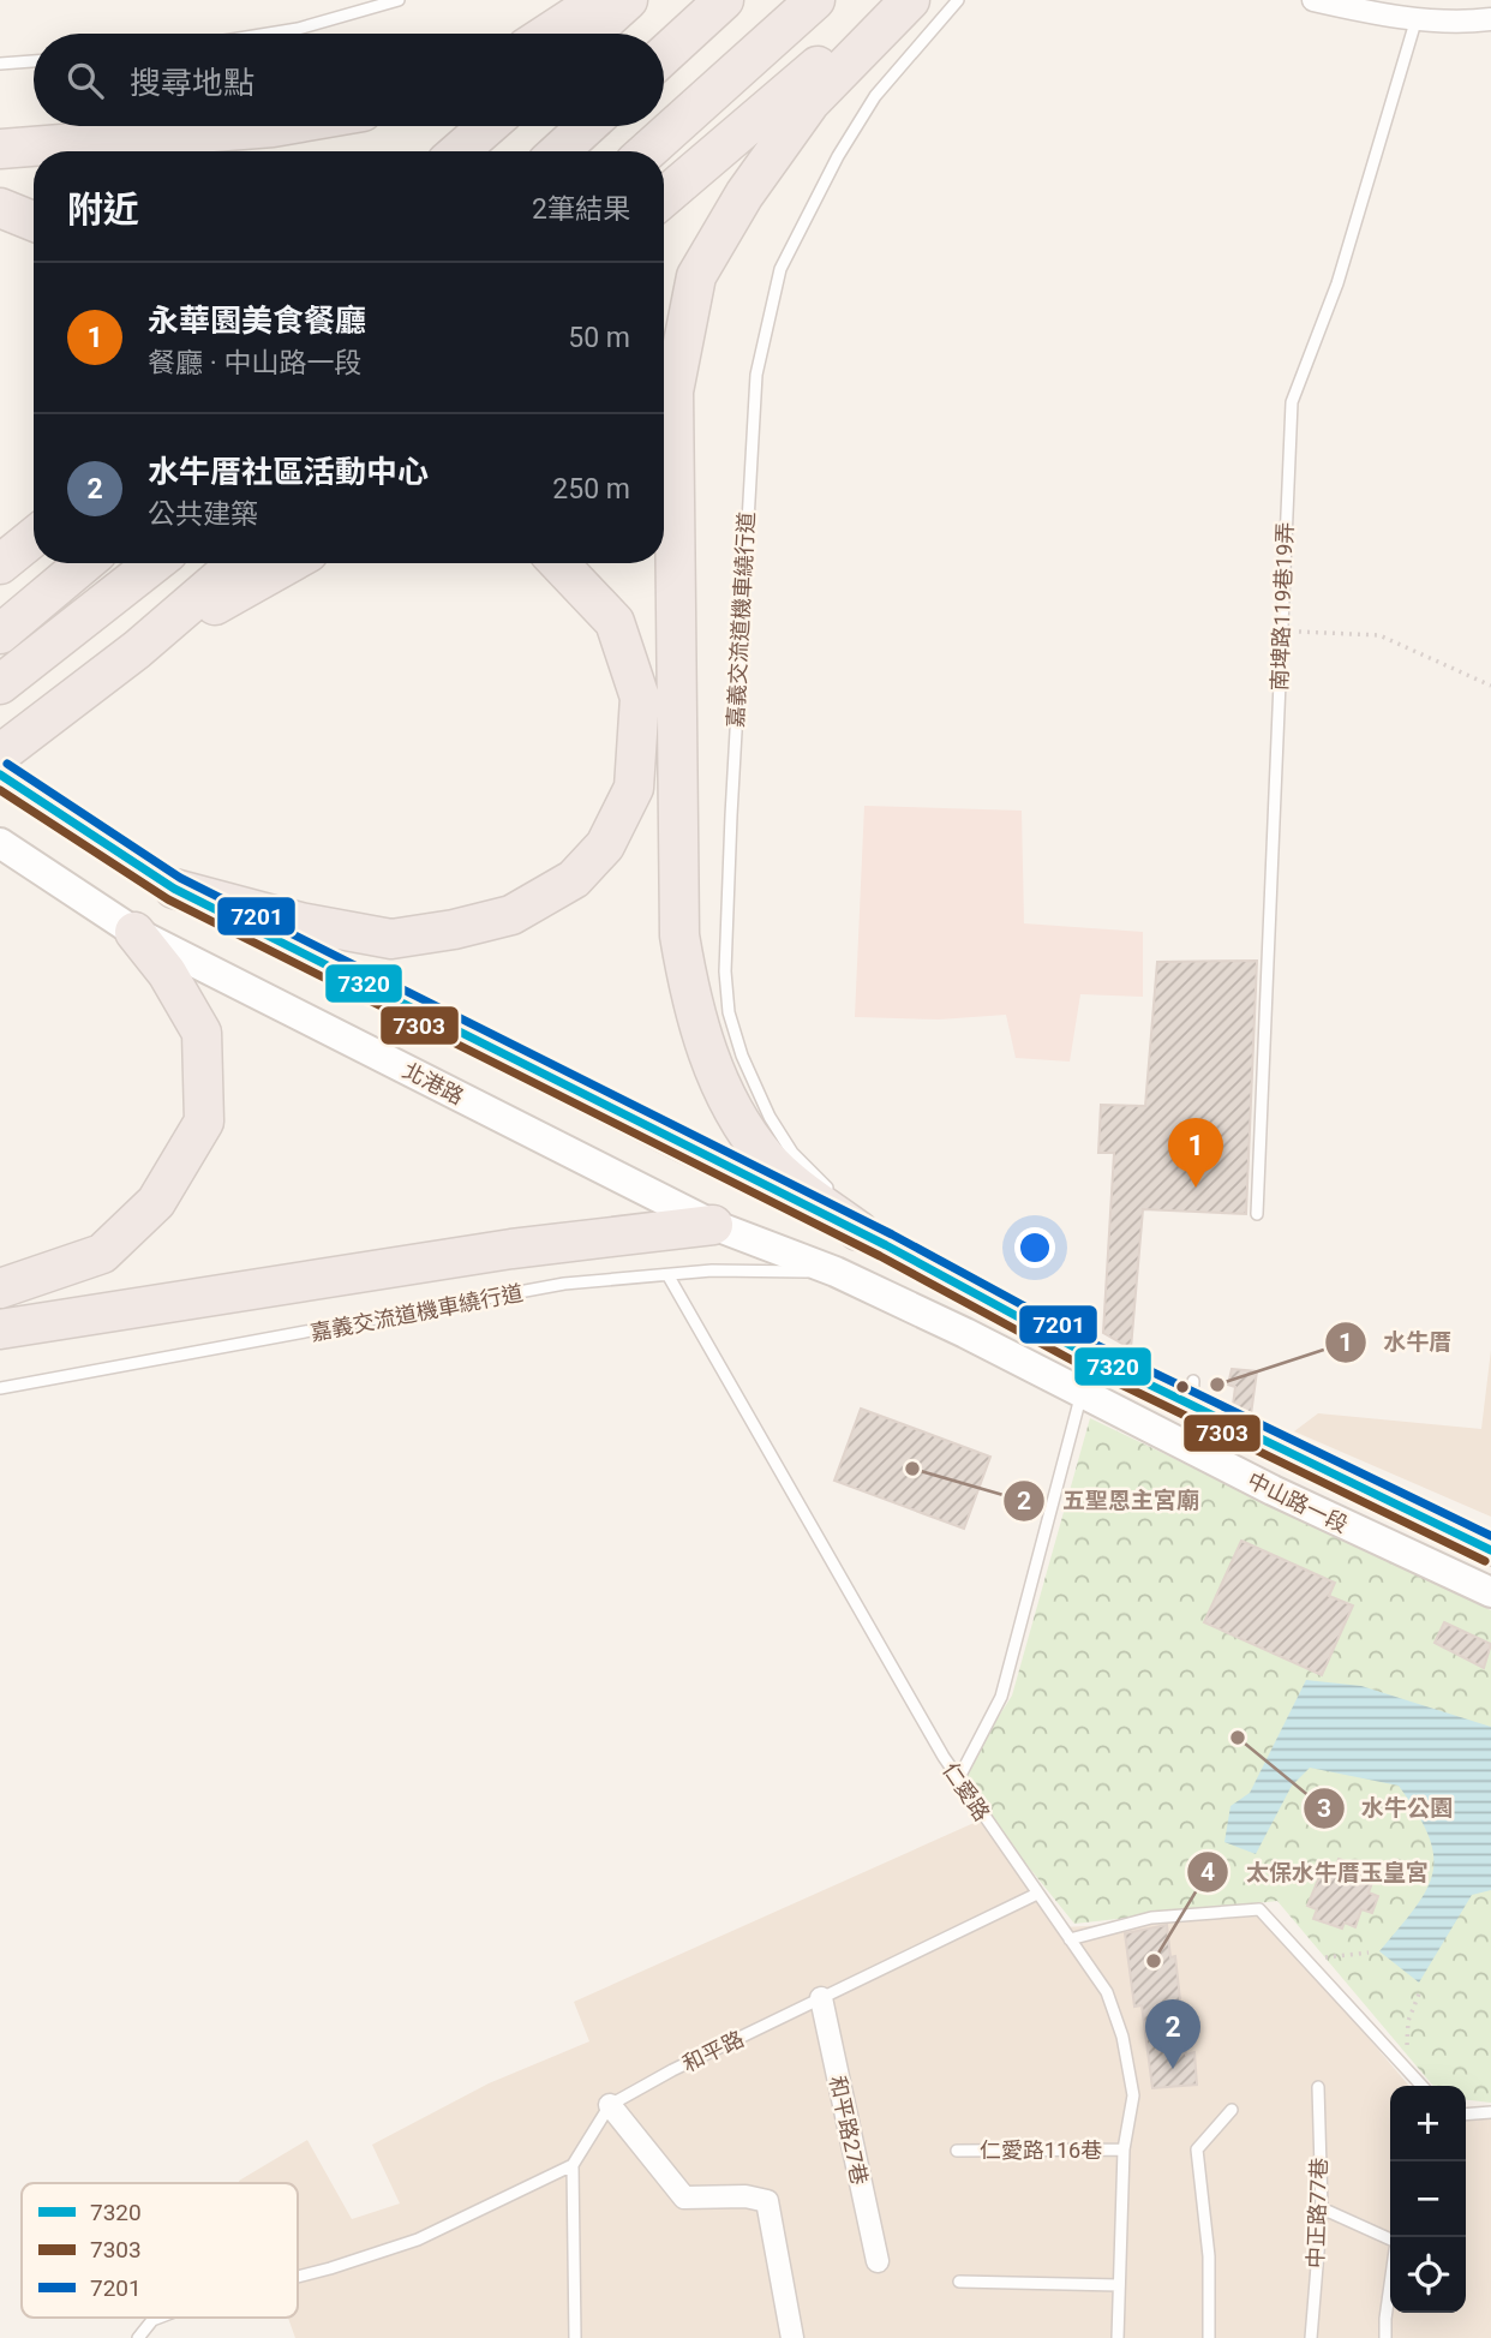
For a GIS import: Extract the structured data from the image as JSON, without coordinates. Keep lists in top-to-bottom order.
{
  "streets": {
    "main road": ["北港路", "中山路一段"],
    "street": ["和平路27巷"],
    "lane": [
      "南埤路119巷19弄",
      "嘉義交流道機車繞行道",
      "仁愛路",
      "和平路",
      "仁愛路116巷",
      "中正路77巷"
    ]
  },
  "crossings": [
    ["嘉義交流道機車繞行道", "北港路"],
    ["嘉義交流道機車繞行道", "中山路一段"],
    ["嘉義交流道機車繞行道", "仁愛路"],
    ["北港路", "中山路一段"],
    ["仁愛路", "和平路"],
    ["仁愛路", "仁愛路116巷"],
    ["和平路", "和平路27巷"]
  ],
  "places": [
    "水牛厝",
    "五聖恩主宮廟",
    "水牛公園",
    "太保水牛厝玉皇宮"
  ],
  "lines": ["transit line 7201", "transit line 7320", "transit line 7303"],
  "legend": ["7320", "7303", "7201"],
  "page": {
    "search": "搜尋地點",
    "heading": ["附近", "2筆結果"],
    "list": [
      {
        "mark": "1",
        "name": "永華園美食餐廳",
        "note": "餐廳 · 中山路一段",
        "value": "50 m"
      },
      {
        "mark": "2",
        "name": "水牛厝社區活動中心",
        "note": "公共建築",
        "value": "250 m"
      }
    ],
    "pins": ["1", "2"],
    "map_buttons": ["+", "−"]
  }
}
